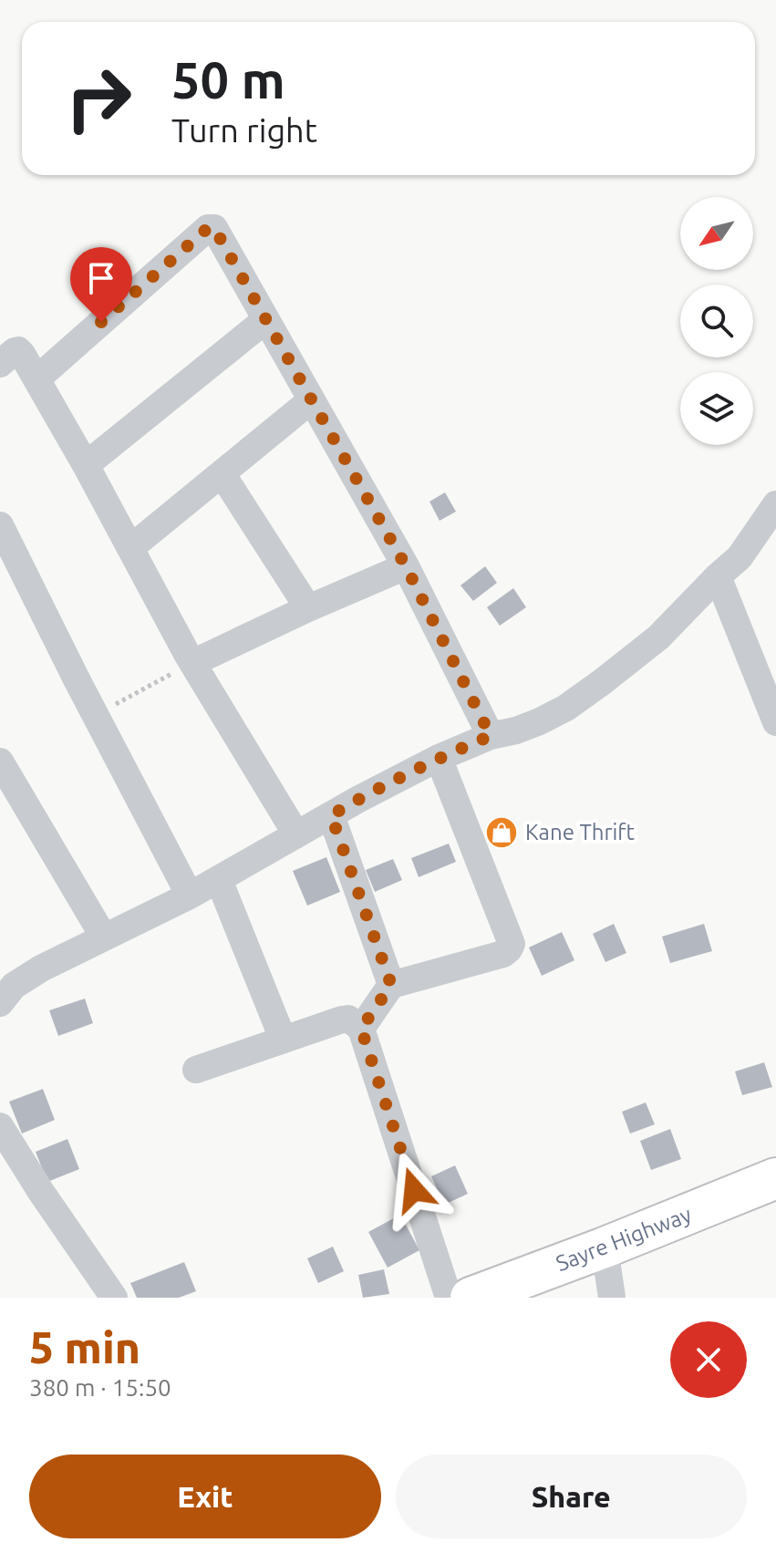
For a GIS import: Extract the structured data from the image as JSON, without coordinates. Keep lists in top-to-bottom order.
{
  "streets": {
    "highway": ["Sayre Highway"]
  },
  "places": {
    "shop": ["Kane Thrift"]
  },
  "north": "bottom left",
  "page": {
    "turn": ["50 m", "Turn right"],
    "heading": ["5 min", "380 m · 15:50"],
    "buttons": ["Exit", "Share"]
  }
}
